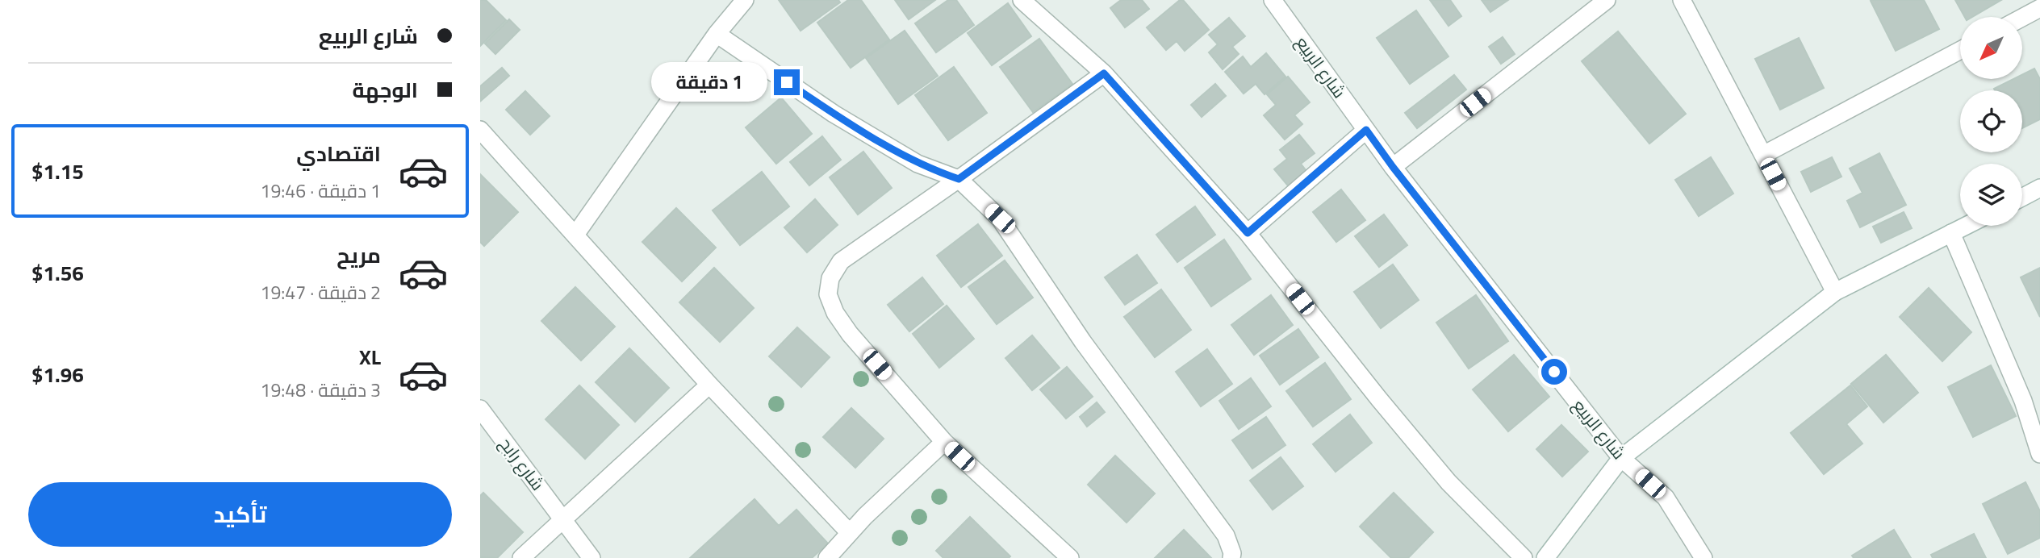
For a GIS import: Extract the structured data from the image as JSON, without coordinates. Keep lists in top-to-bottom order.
{
  "streets": {
    "street": ["شارع الربيع", "شارع رابح"]
  },
  "north": "bottom left",
  "page": {
    "banner": ["شارع الربيع", "الوجهة"],
    "bubble": "1 دقيقة",
    "list": [
      {
        "name": "اقتصادي",
        "note": "1 دقيقة · 19:46",
        "value": "$1.15"
      },
      {
        "name": "مريح",
        "note": "2 دقيقة · 19:47",
        "value": "$1.56"
      },
      {
        "name": "XL",
        "note": "3 دقيقة · 19:48",
        "value": "$1.96"
      }
    ],
    "buttons": "تأكيد"
  }
}
